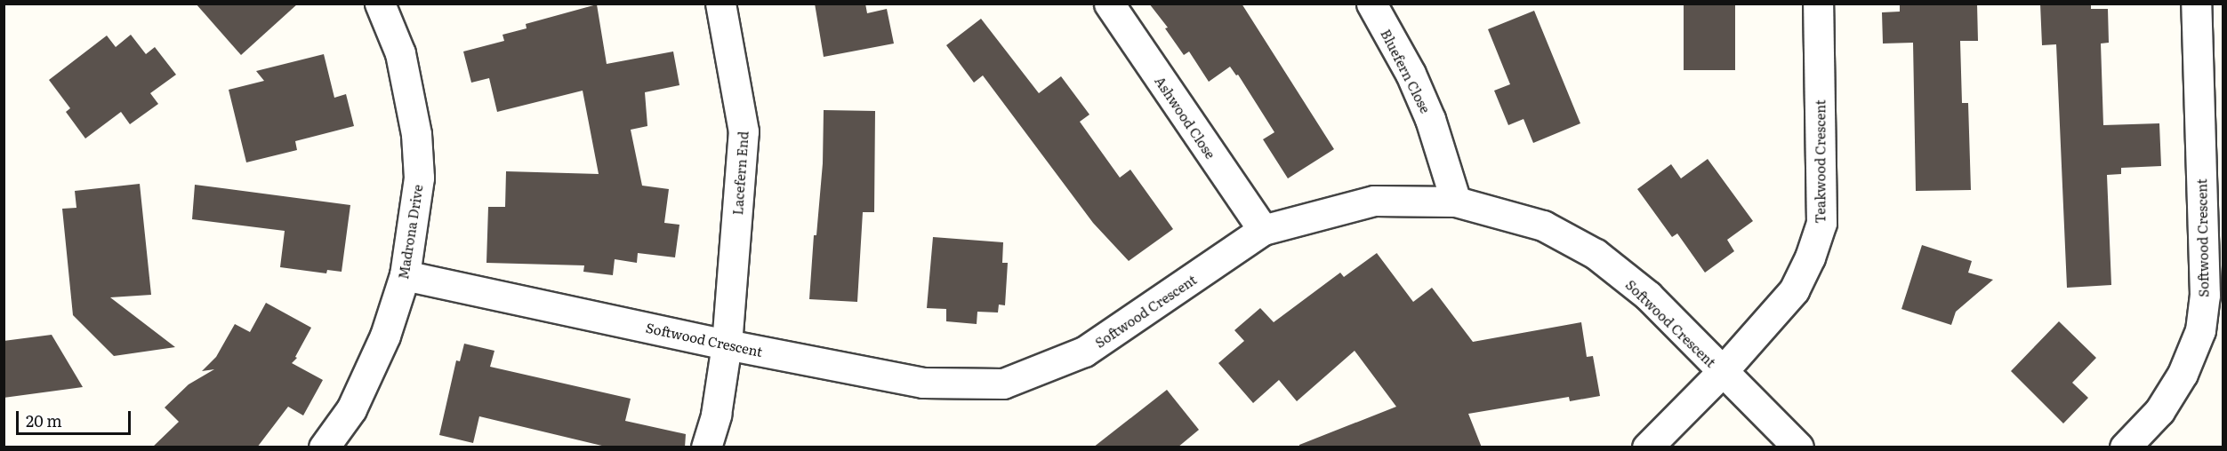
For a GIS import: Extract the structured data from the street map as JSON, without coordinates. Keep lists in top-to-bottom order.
{
  "streets": {
    "street": [
      "Bluefern Close",
      "Ashwood Close",
      "Teakwood Crescent",
      "Lacefern End",
      "Madrona Drive",
      "Softwood Crescent"
    ]
  },
  "crossings": [
    ["Bluefern Close", "Softwood Crescent"],
    ["Ashwood Close", "Softwood Crescent"],
    ["Teakwood Crescent", "Softwood Crescent"],
    ["Lacefern End", "Softwood Crescent"],
    ["Madrona Drive", "Softwood Crescent"]
  ],
  "scale_bar": "20 m"
}
